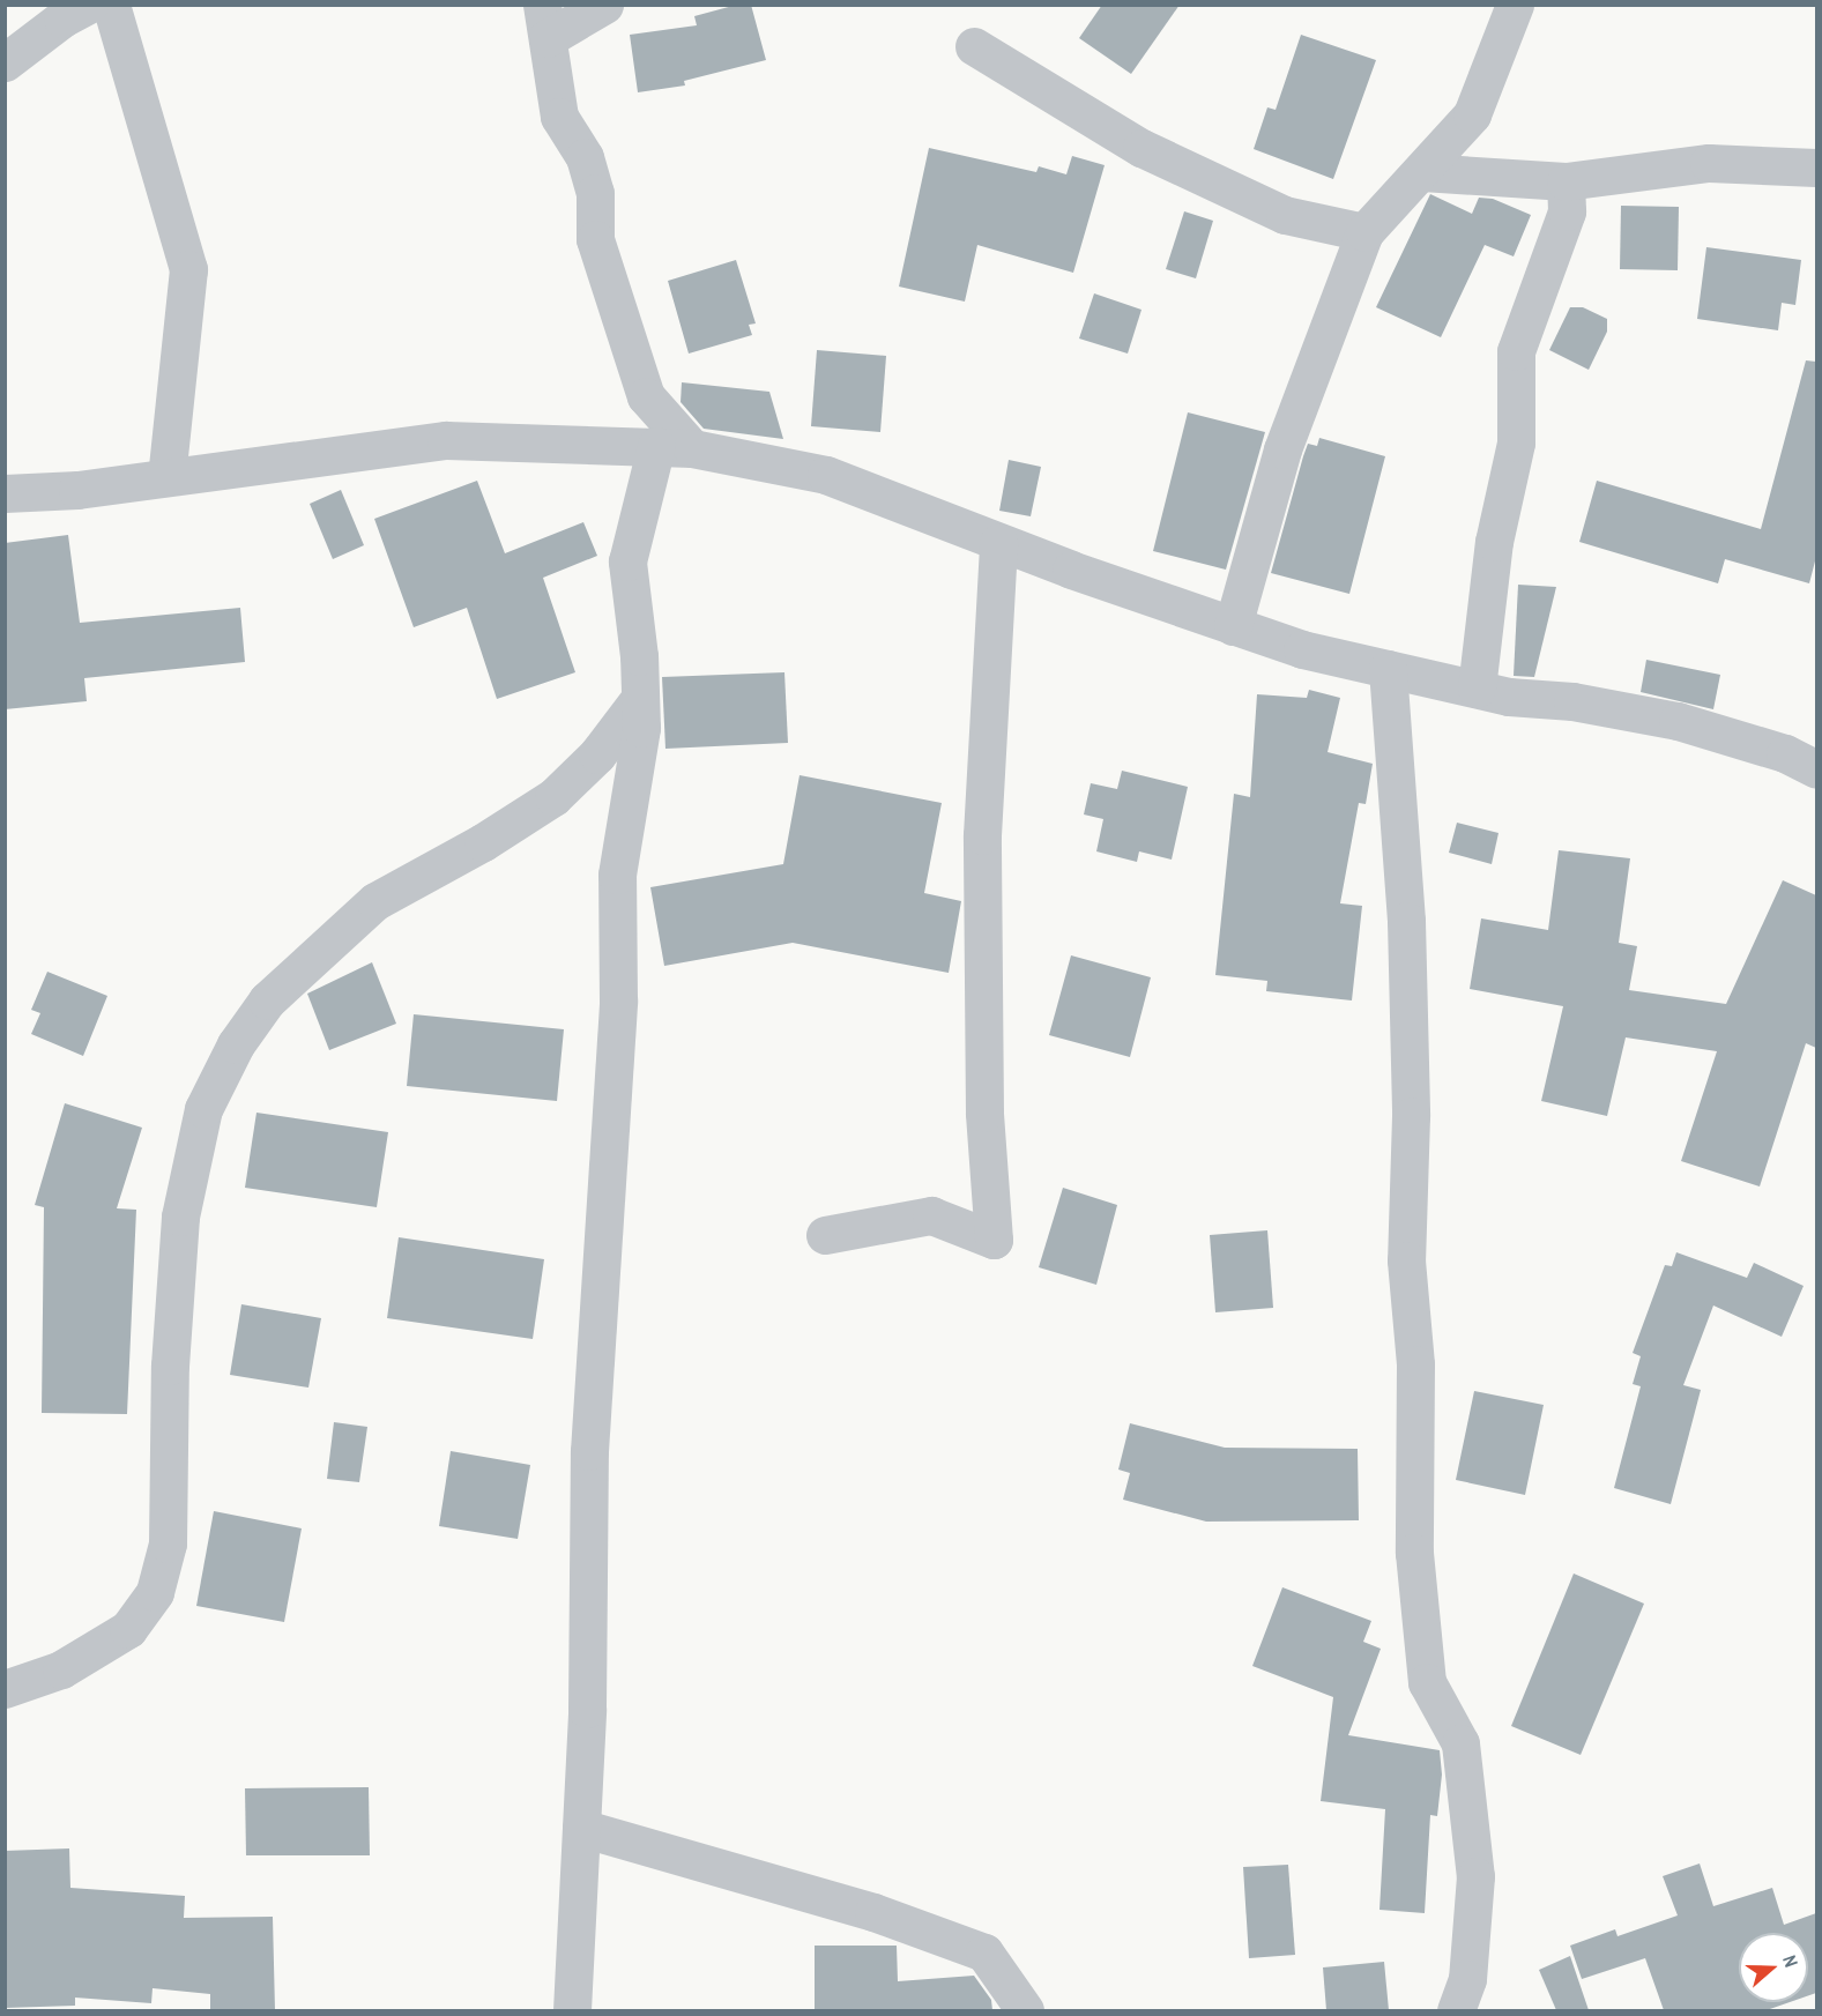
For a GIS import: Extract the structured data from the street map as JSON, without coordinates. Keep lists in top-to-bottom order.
{
  "north": "right"
}
